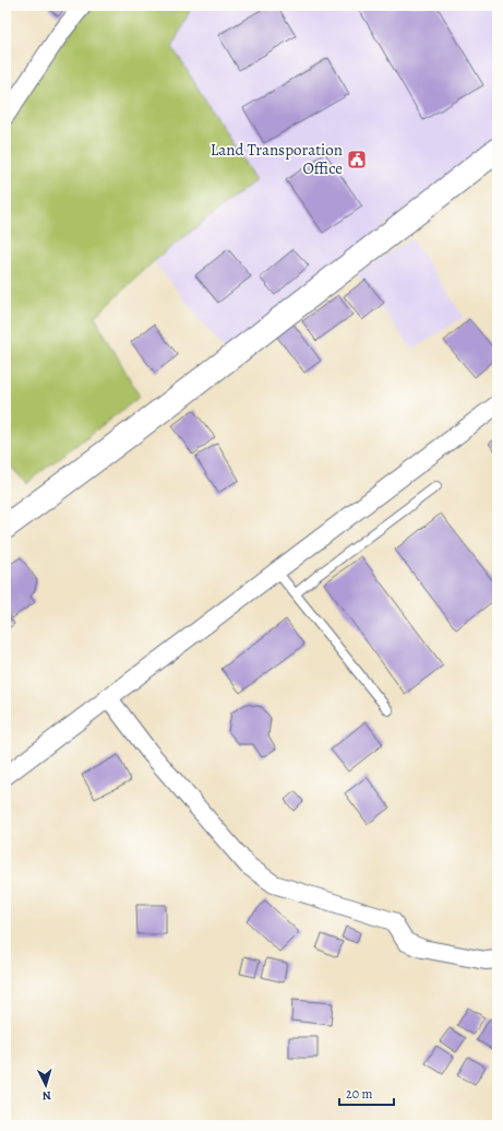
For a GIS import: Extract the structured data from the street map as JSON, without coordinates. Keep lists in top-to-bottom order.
{
  "places": {
    "public building": ["Land Transporation Office"]
  },
  "scale_bar": "20 m",
  "north": "bottom"
}
